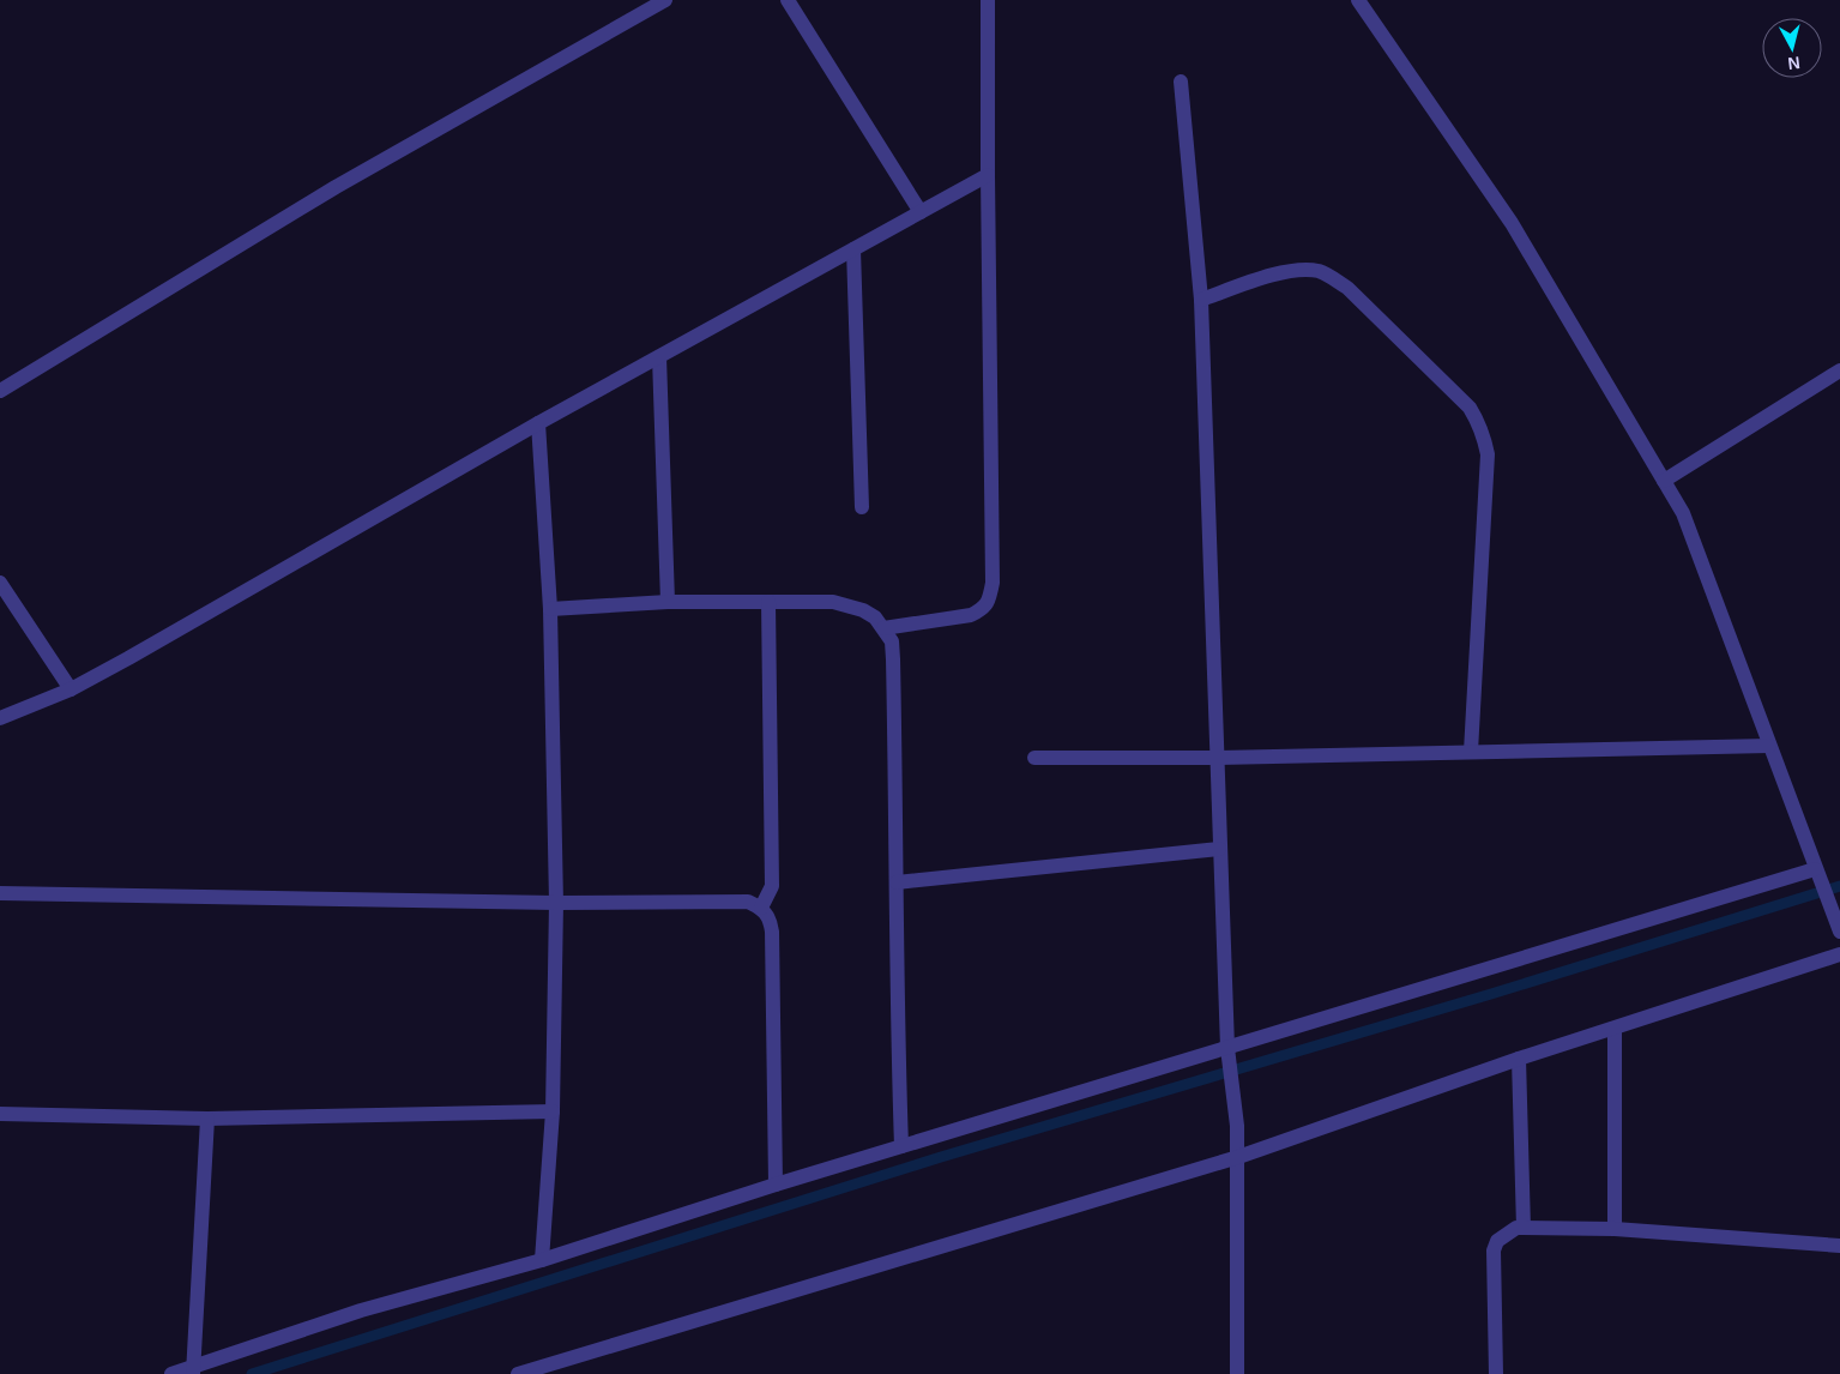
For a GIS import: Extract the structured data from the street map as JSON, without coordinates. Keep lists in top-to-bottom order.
{
  "north": "bottom"
}
